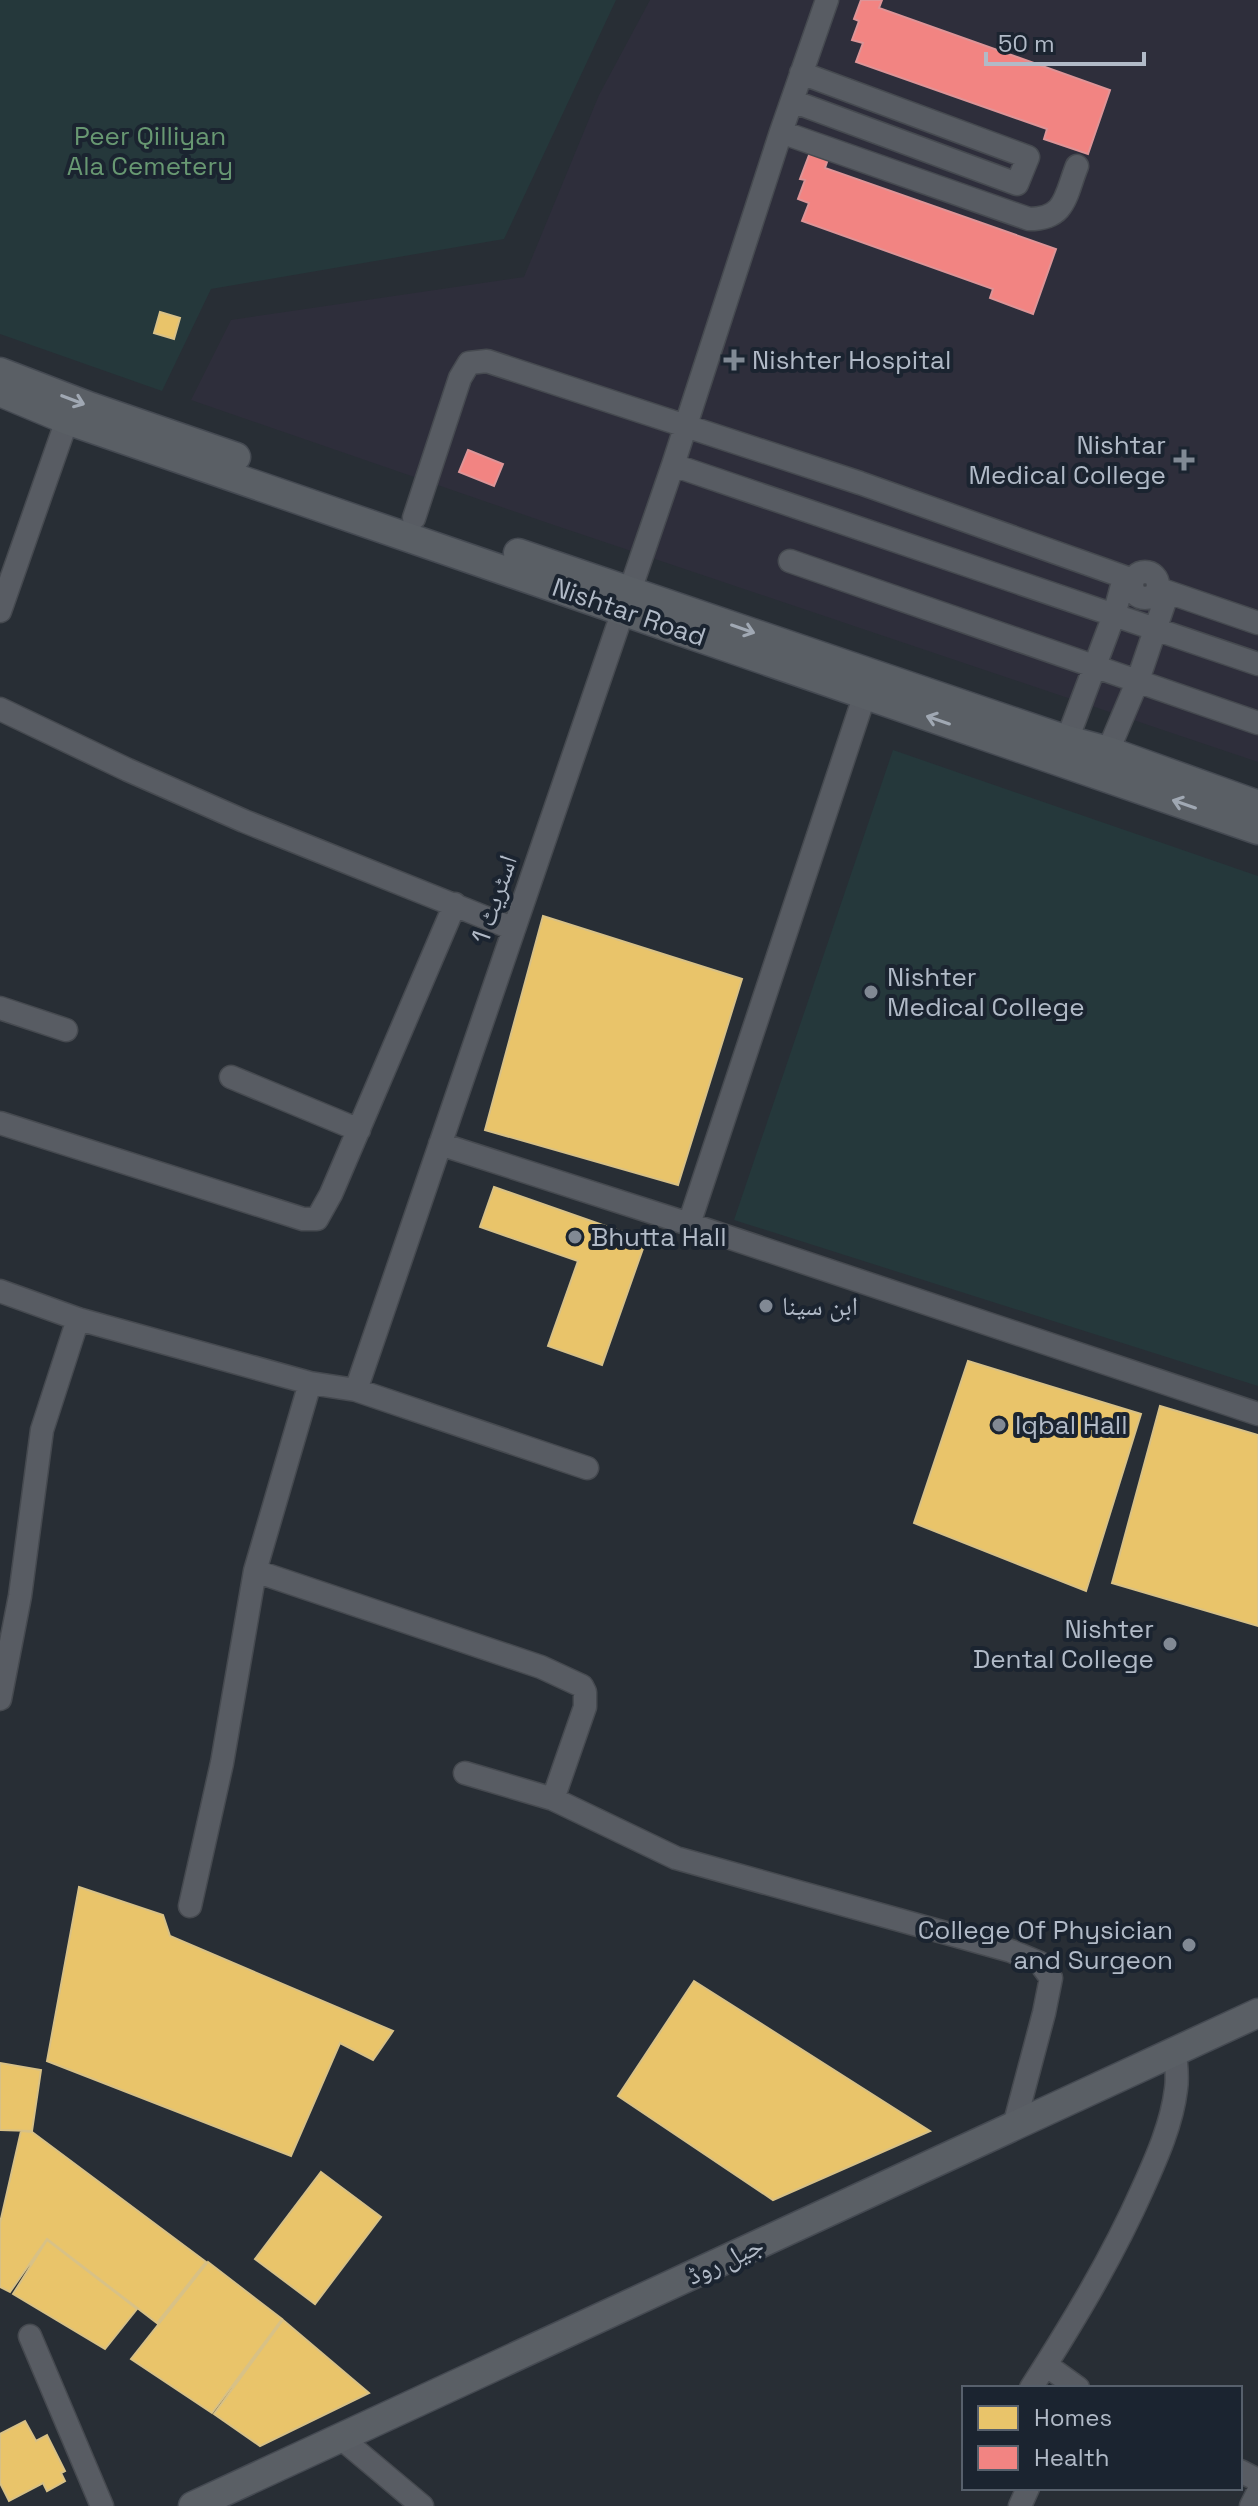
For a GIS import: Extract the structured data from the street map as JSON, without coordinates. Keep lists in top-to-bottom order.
{
  "streets": {
    "main road": ["Nishtar Road", "جیل روڈ"],
    "street": ["اسٹریٹ 1"]
  },
  "crossings": [
    ["Nishtar Road", "اسٹریٹ 1"]
  ],
  "parks": ["Peer Qilliyan Ala Cemetery"],
  "places": {
    "health": ["Nishter Hospital", "Nishtar Medical College"],
    "other": [
      "Nishter Medical College",
      "Bhutta Hall",
      "ابن سینا",
      "Iqbal Hall",
      "Nishter Dental College",
      "College Of Physician and Surgeon"
    ]
  },
  "legend": ["Homes", "Health"],
  "scale_bar": "50 m"
}
